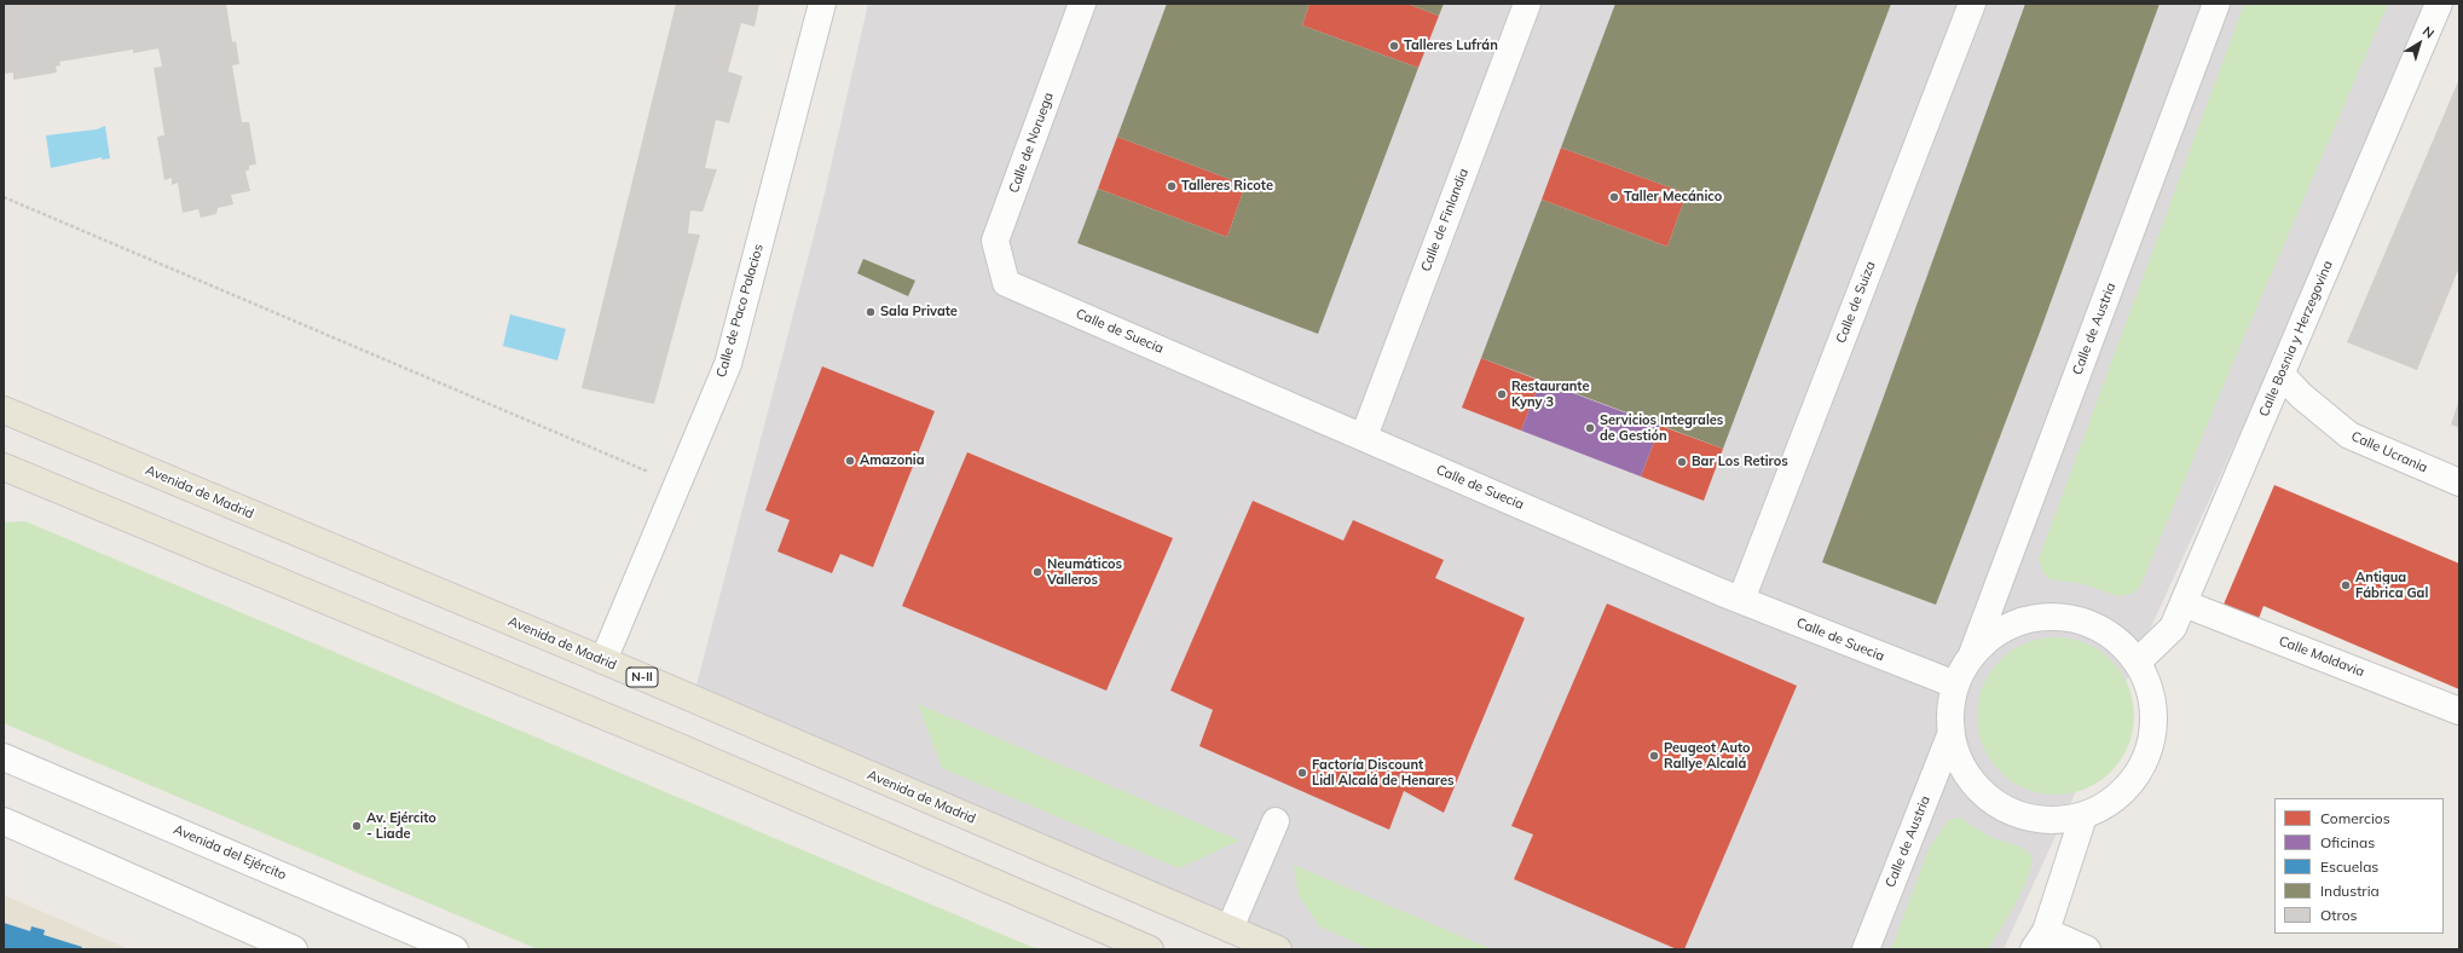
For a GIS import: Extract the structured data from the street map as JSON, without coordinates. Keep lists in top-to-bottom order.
{
  "streets": {
    "main road": ["Avenida de Madrid", "N-II"],
    "street": [
      "Calle de Noruega",
      "Calle de Finlandia",
      "Calle de Suiza",
      "Calle de Paco Palacios",
      "Calle de Austria",
      "Calle de Suecia",
      "Calle Bosnia y Herzegovina",
      "Calle Ucrania",
      "Calle Moldavia",
      "Avenida del Ejército"
    ]
  },
  "crossings": [
    ["Calle de Noruega", "Calle de Suecia"],
    ["Calle de Finlandia", "Calle de Suecia"],
    ["Calle de Suiza", "Calle de Suecia"],
    ["Calle de Paco Palacios", "Avenida de Madrid"],
    ["Calle Bosnia y Herzegovina", "Calle Ucrania"],
    ["Calle Bosnia y Herzegovina", "Calle Moldavia"]
  ],
  "places": [
    "Talleres Lufrán",
    "Talleres Ricote",
    "Taller Mecánico",
    "Sala Private",
    "Restaurante Kyny 3",
    "Servicios Integrales de Gestión",
    "Amazonia",
    "Bar Los Retiros",
    "Neumáticos Valleros",
    "Antigua Fábrica Gal",
    "Peugeot Auto Rallye Alcalá",
    "Factoría Discount Lidl Alcalá de Henares",
    "Av. Ejército - Liade"
  ],
  "legend": [
    "Comercios",
    "Oficinas",
    "Escuelas",
    "Industria",
    "Otros"
  ],
  "north": "top right"
}
